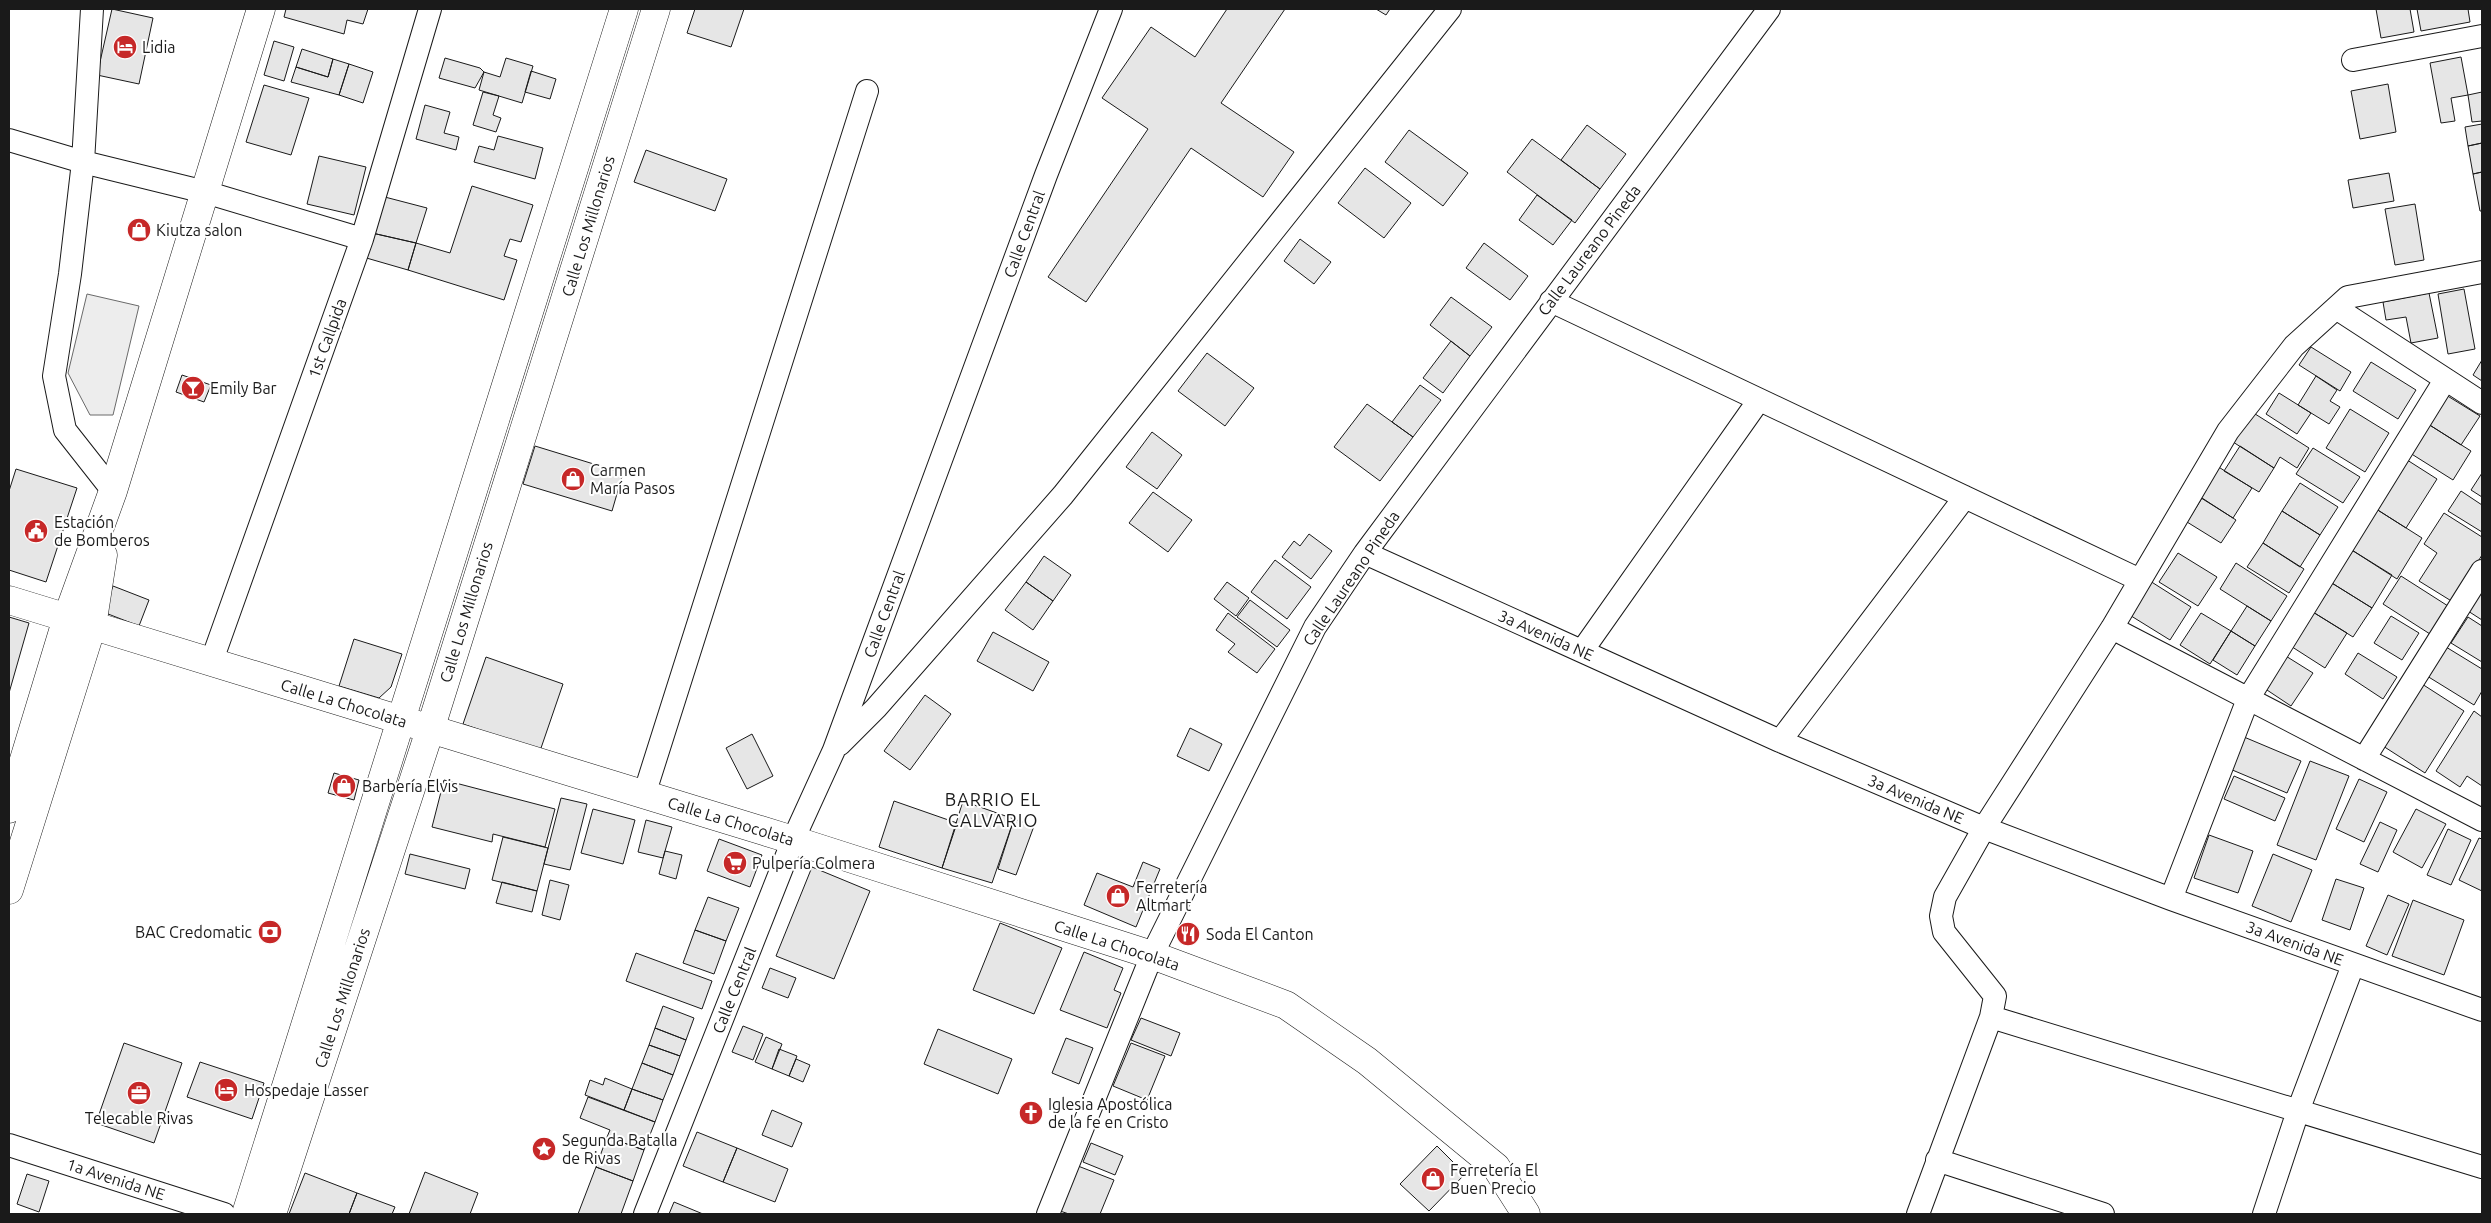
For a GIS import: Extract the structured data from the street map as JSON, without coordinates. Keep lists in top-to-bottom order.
{
  "streets": {
    "street": [
      "Calle Los Millonarios",
      "Calle Central",
      "Calle Laureano Pineda",
      "1st Callpida",
      "3a Avenida NE",
      "Calle La Chocolata",
      "1a Avenida NE"
    ]
  },
  "crossings": [
    ["Calle Los Millonarios", "Calle La Chocolata"],
    ["Calle Central", "Calle La Chocolata"],
    ["Calle Laureano Pineda", "3a Avenida NE"],
    ["Calle Laureano Pineda", "Calle La Chocolata"],
    ["1st Callpida", "Calle La Chocolata"]
  ],
  "districts": ["BARRIO EL CALVARIO"],
  "places": {
    "hotel": ["Lidia", "Hospedaje Lasser"],
    "shop": [
      "Kiutza salon",
      "Carmen María Pasos",
      "Barbería Elvis",
      "Ferretería Altmart",
      "Ferretería El Buen Precio"
    ],
    "bar": ["Emily Bar"],
    "public building": ["Estación de Bomberos"],
    "supermarket": ["Pulpería Colmera"],
    "bank": ["BAC Credomatic"],
    "restaurant": ["Soda El Canton"],
    "office": ["Telecable Rivas"],
    "church": ["Iglesia Apostólica de la fe en Cristo"],
    "place": ["Segunda Batalla de Rivas"]
  }
}
